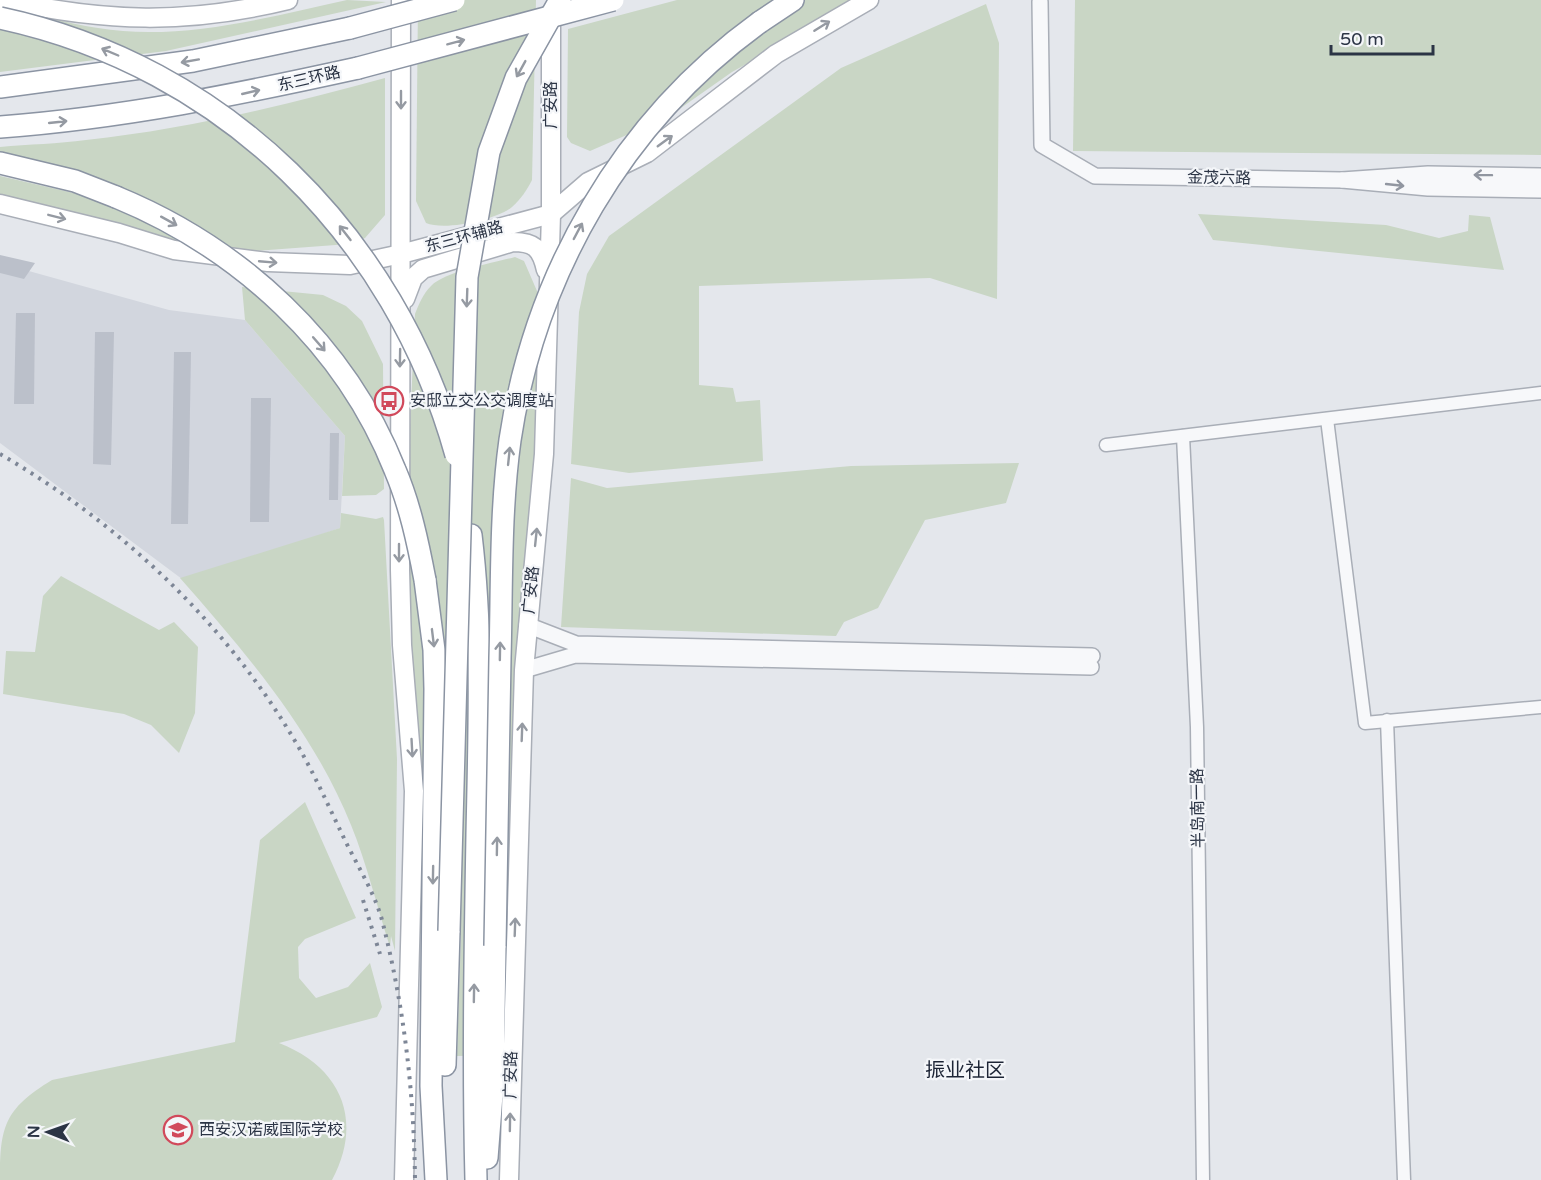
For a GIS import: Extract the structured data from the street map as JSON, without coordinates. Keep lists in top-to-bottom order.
{
  "streets": {
    "highway": ["东三环路"],
    "main road": ["广安路", "东三环辅路"],
    "street": ["金茂六路", "半岛南一路"]
  },
  "crossings": [
    ["广安路", "东三环辅路"]
  ],
  "one_way": ["东三环辅路"],
  "districts": ["振业社区"],
  "places": {
    "bus stop": ["安邸立交公交调度站"],
    "school or university": ["西安汉诺威国际学校"]
  },
  "scale_bar": "50 m",
  "north": "left"
}
